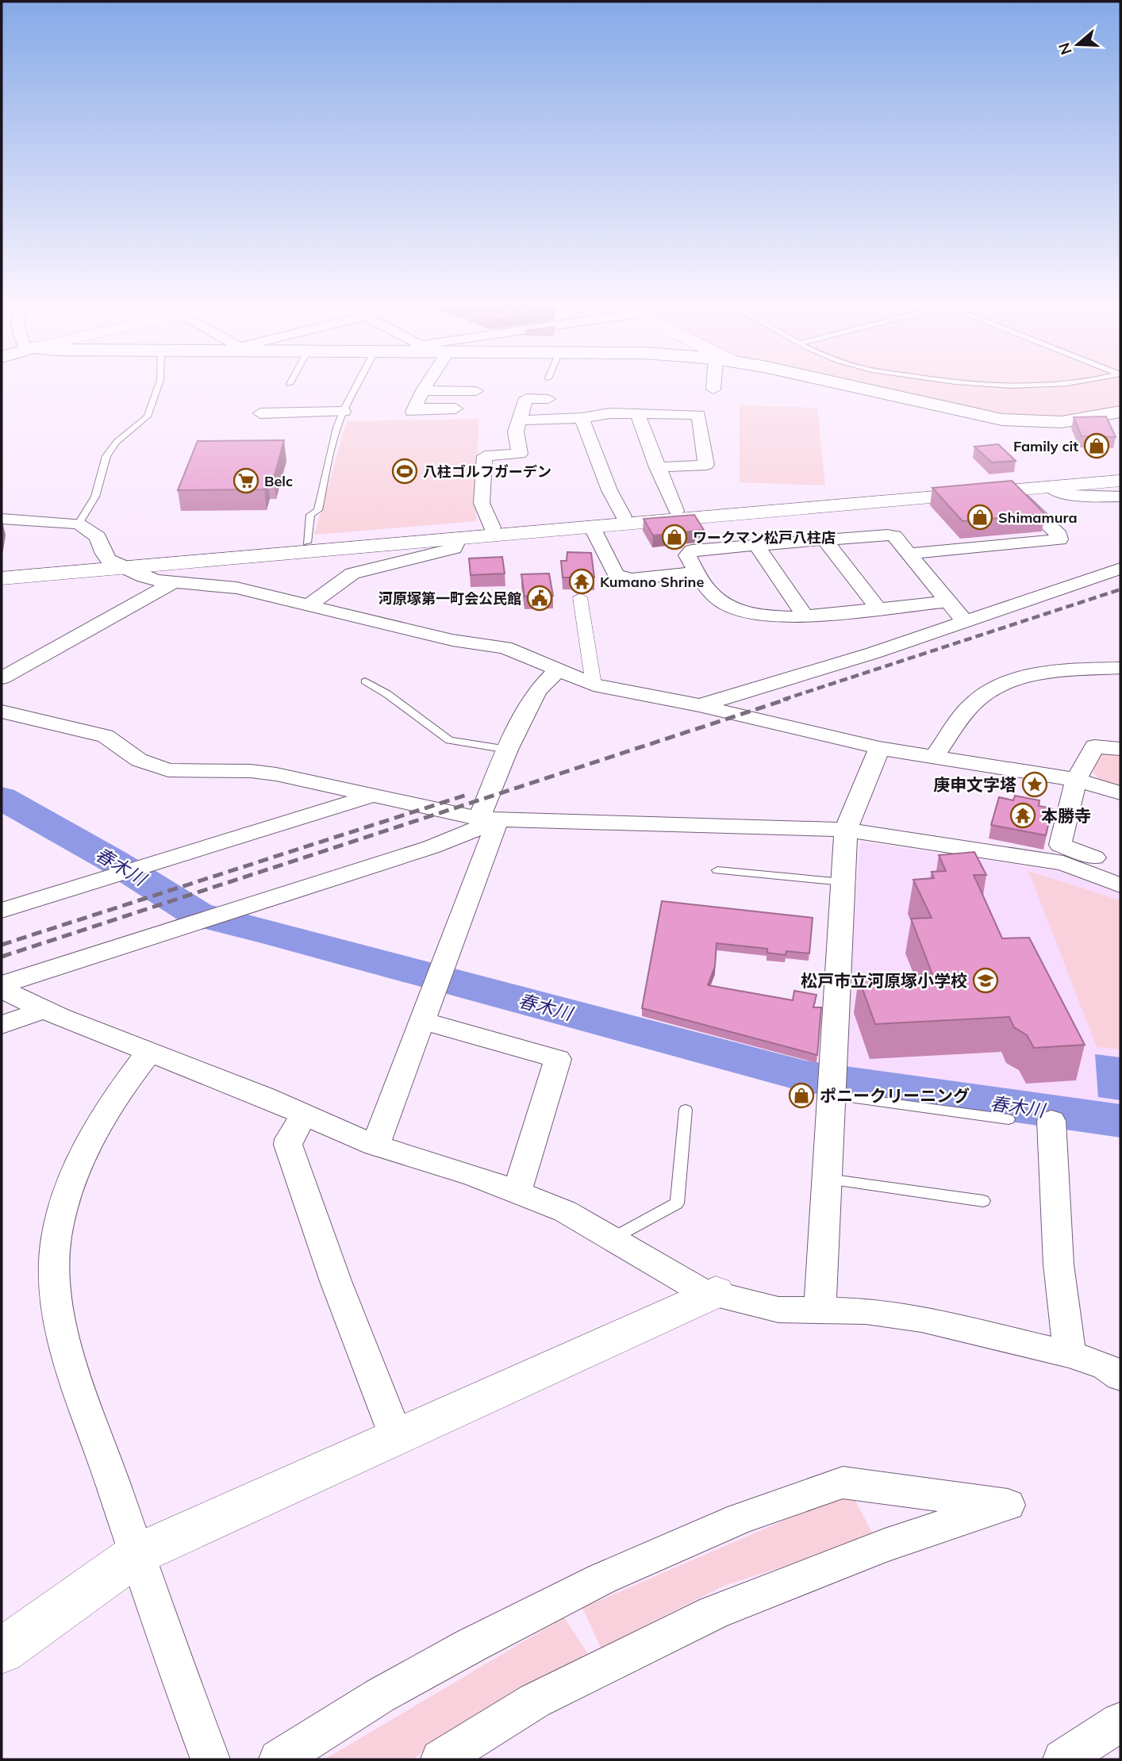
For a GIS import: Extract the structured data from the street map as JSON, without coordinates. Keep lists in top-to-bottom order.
{
  "water": ["春木川"],
  "places": {
    "shop": [
      "Family cit",
      "Shimamura",
      "ワークマン松戸八柱店",
      "ポニークリーニング"
    ],
    "sports": ["八柱ゴルフガーデン"],
    "supermarket": ["Belc"],
    "temple": ["Kumano Shrine", "本勝寺"],
    "public building": ["河原塚第一町会公民館"],
    "place": ["庚申文字塔"],
    "school or university": ["松戸市立河原塚小学校"]
  },
  "north": "left"
}
